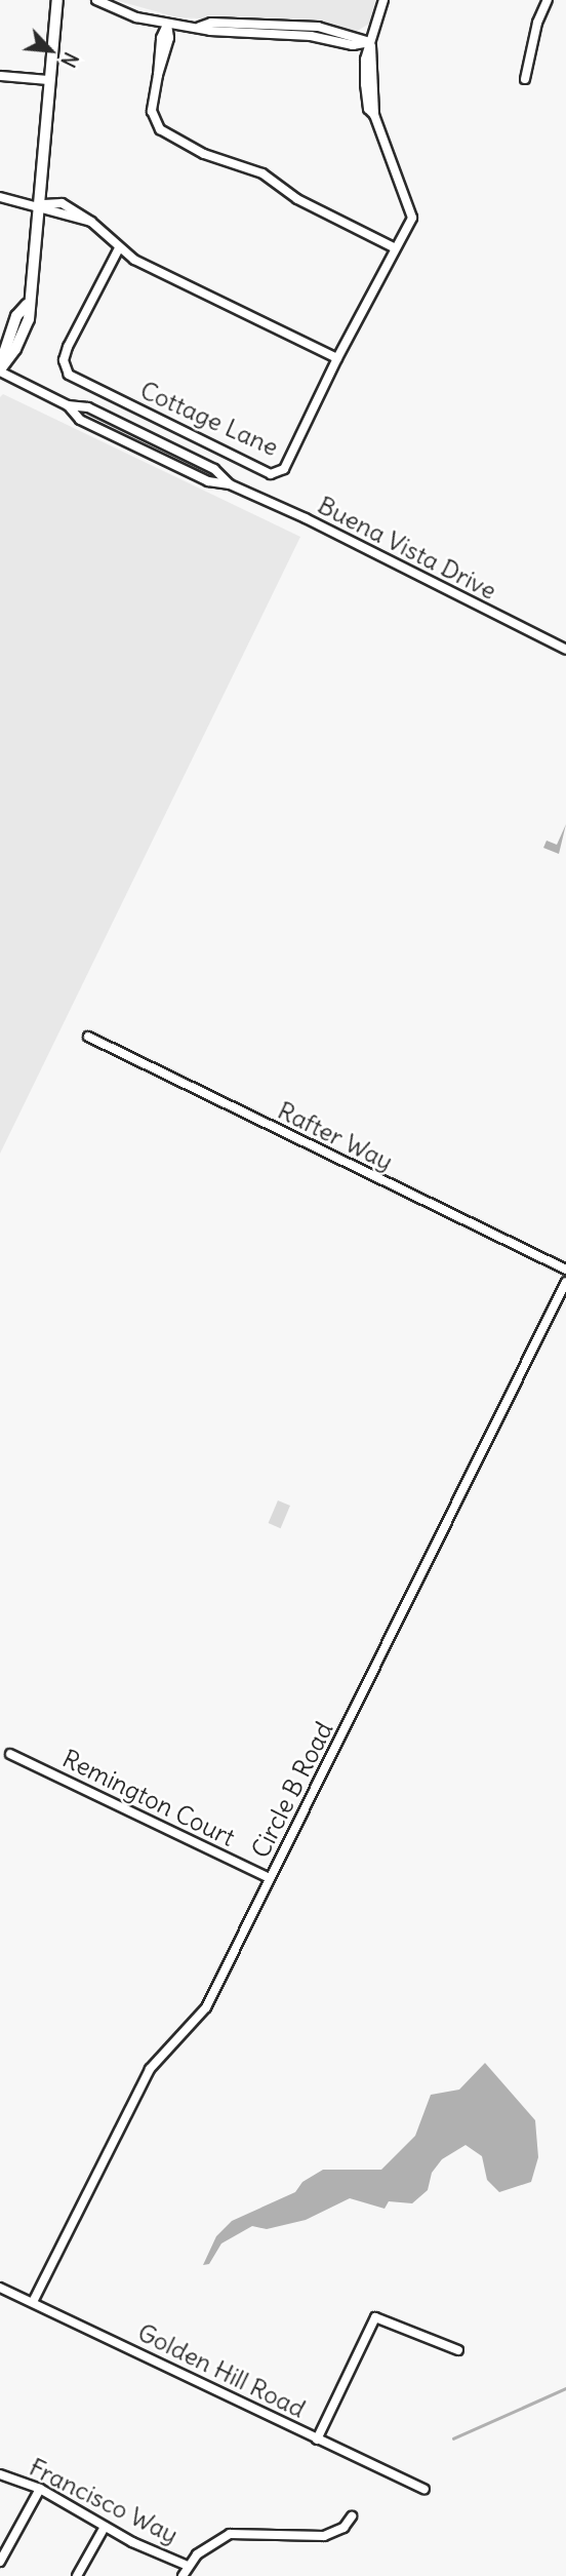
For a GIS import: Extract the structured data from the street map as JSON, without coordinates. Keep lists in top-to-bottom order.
{
  "streets": {
    "street": [
      "Cottage Lane",
      "Buena Vista Drive",
      "Rafter Way",
      "Circle B Road",
      "Remington Court",
      "Golden Hill Road",
      "Francisco Way"
    ]
  },
  "crossings": [
    ["Circle B Road", "Remington Court"],
    ["Circle B Road", "Golden Hill Road"]
  ],
  "north": "bottom right"
}
